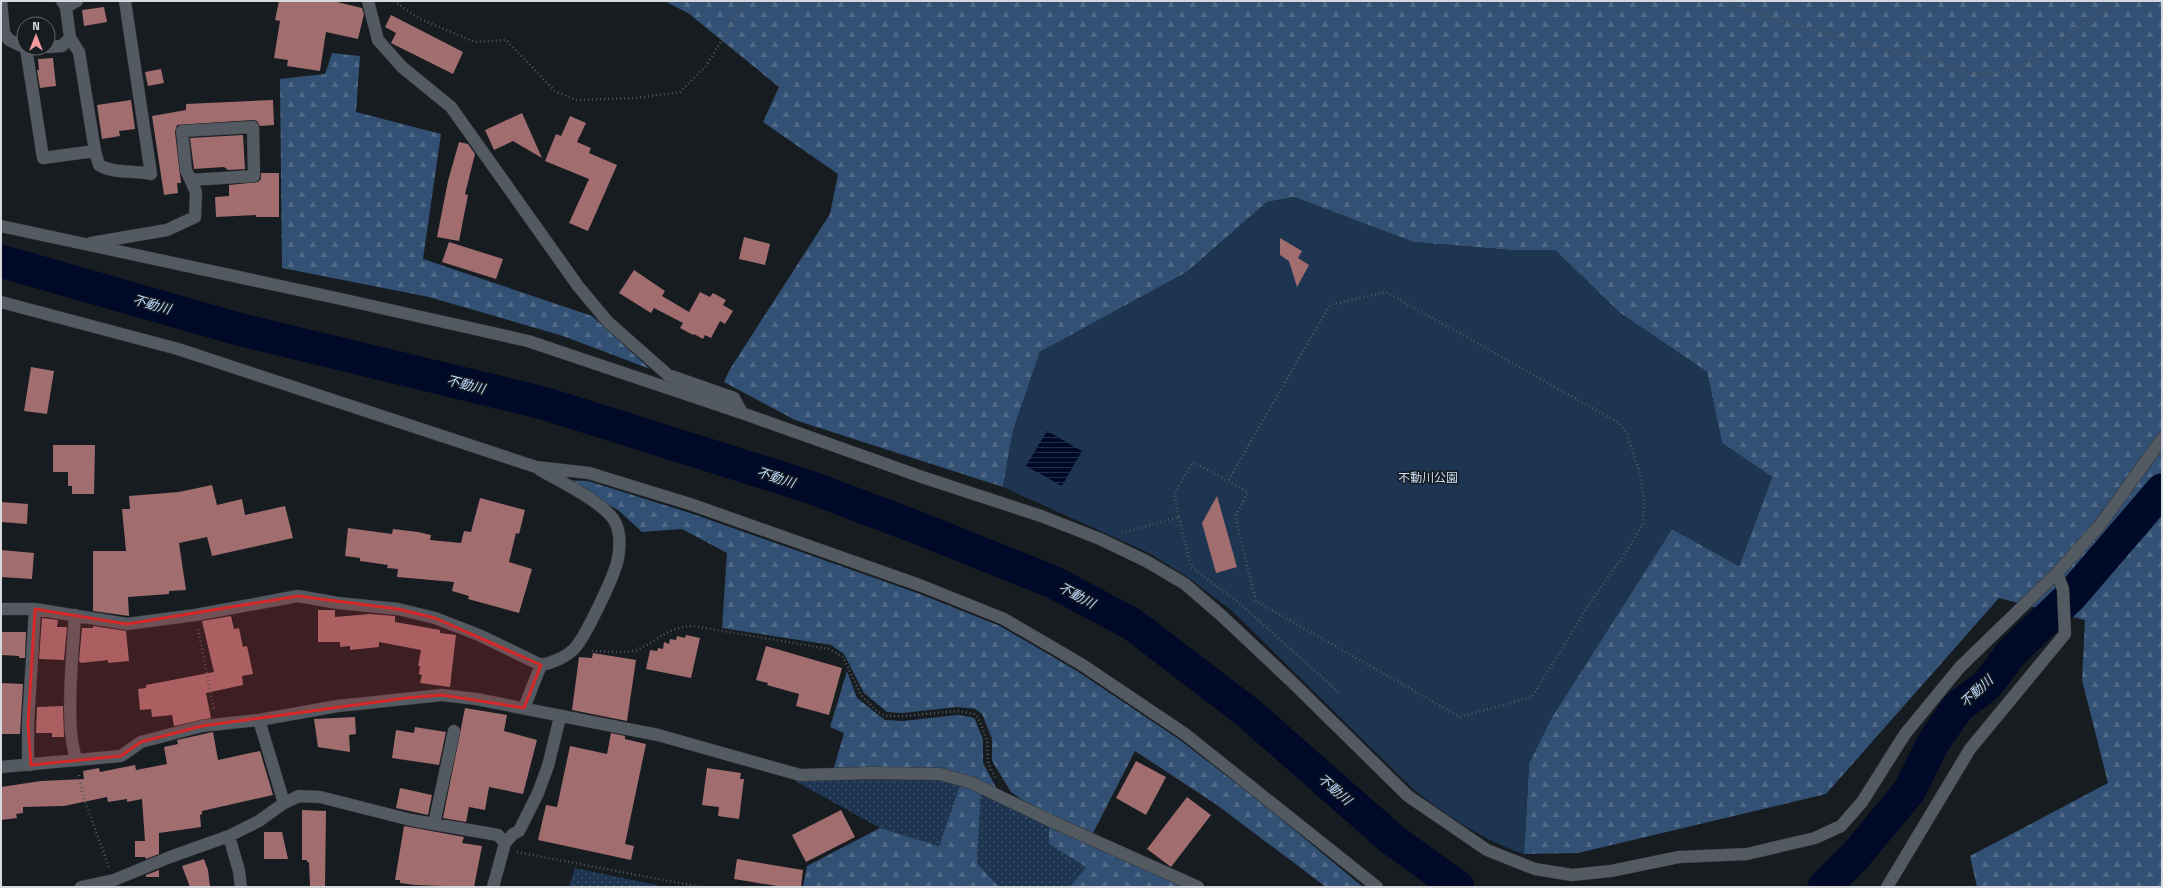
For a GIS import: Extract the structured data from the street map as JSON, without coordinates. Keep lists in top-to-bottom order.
{
  "water": ["不動川"],
  "parks": ["不動川公園"],
  "north": "top"
}
